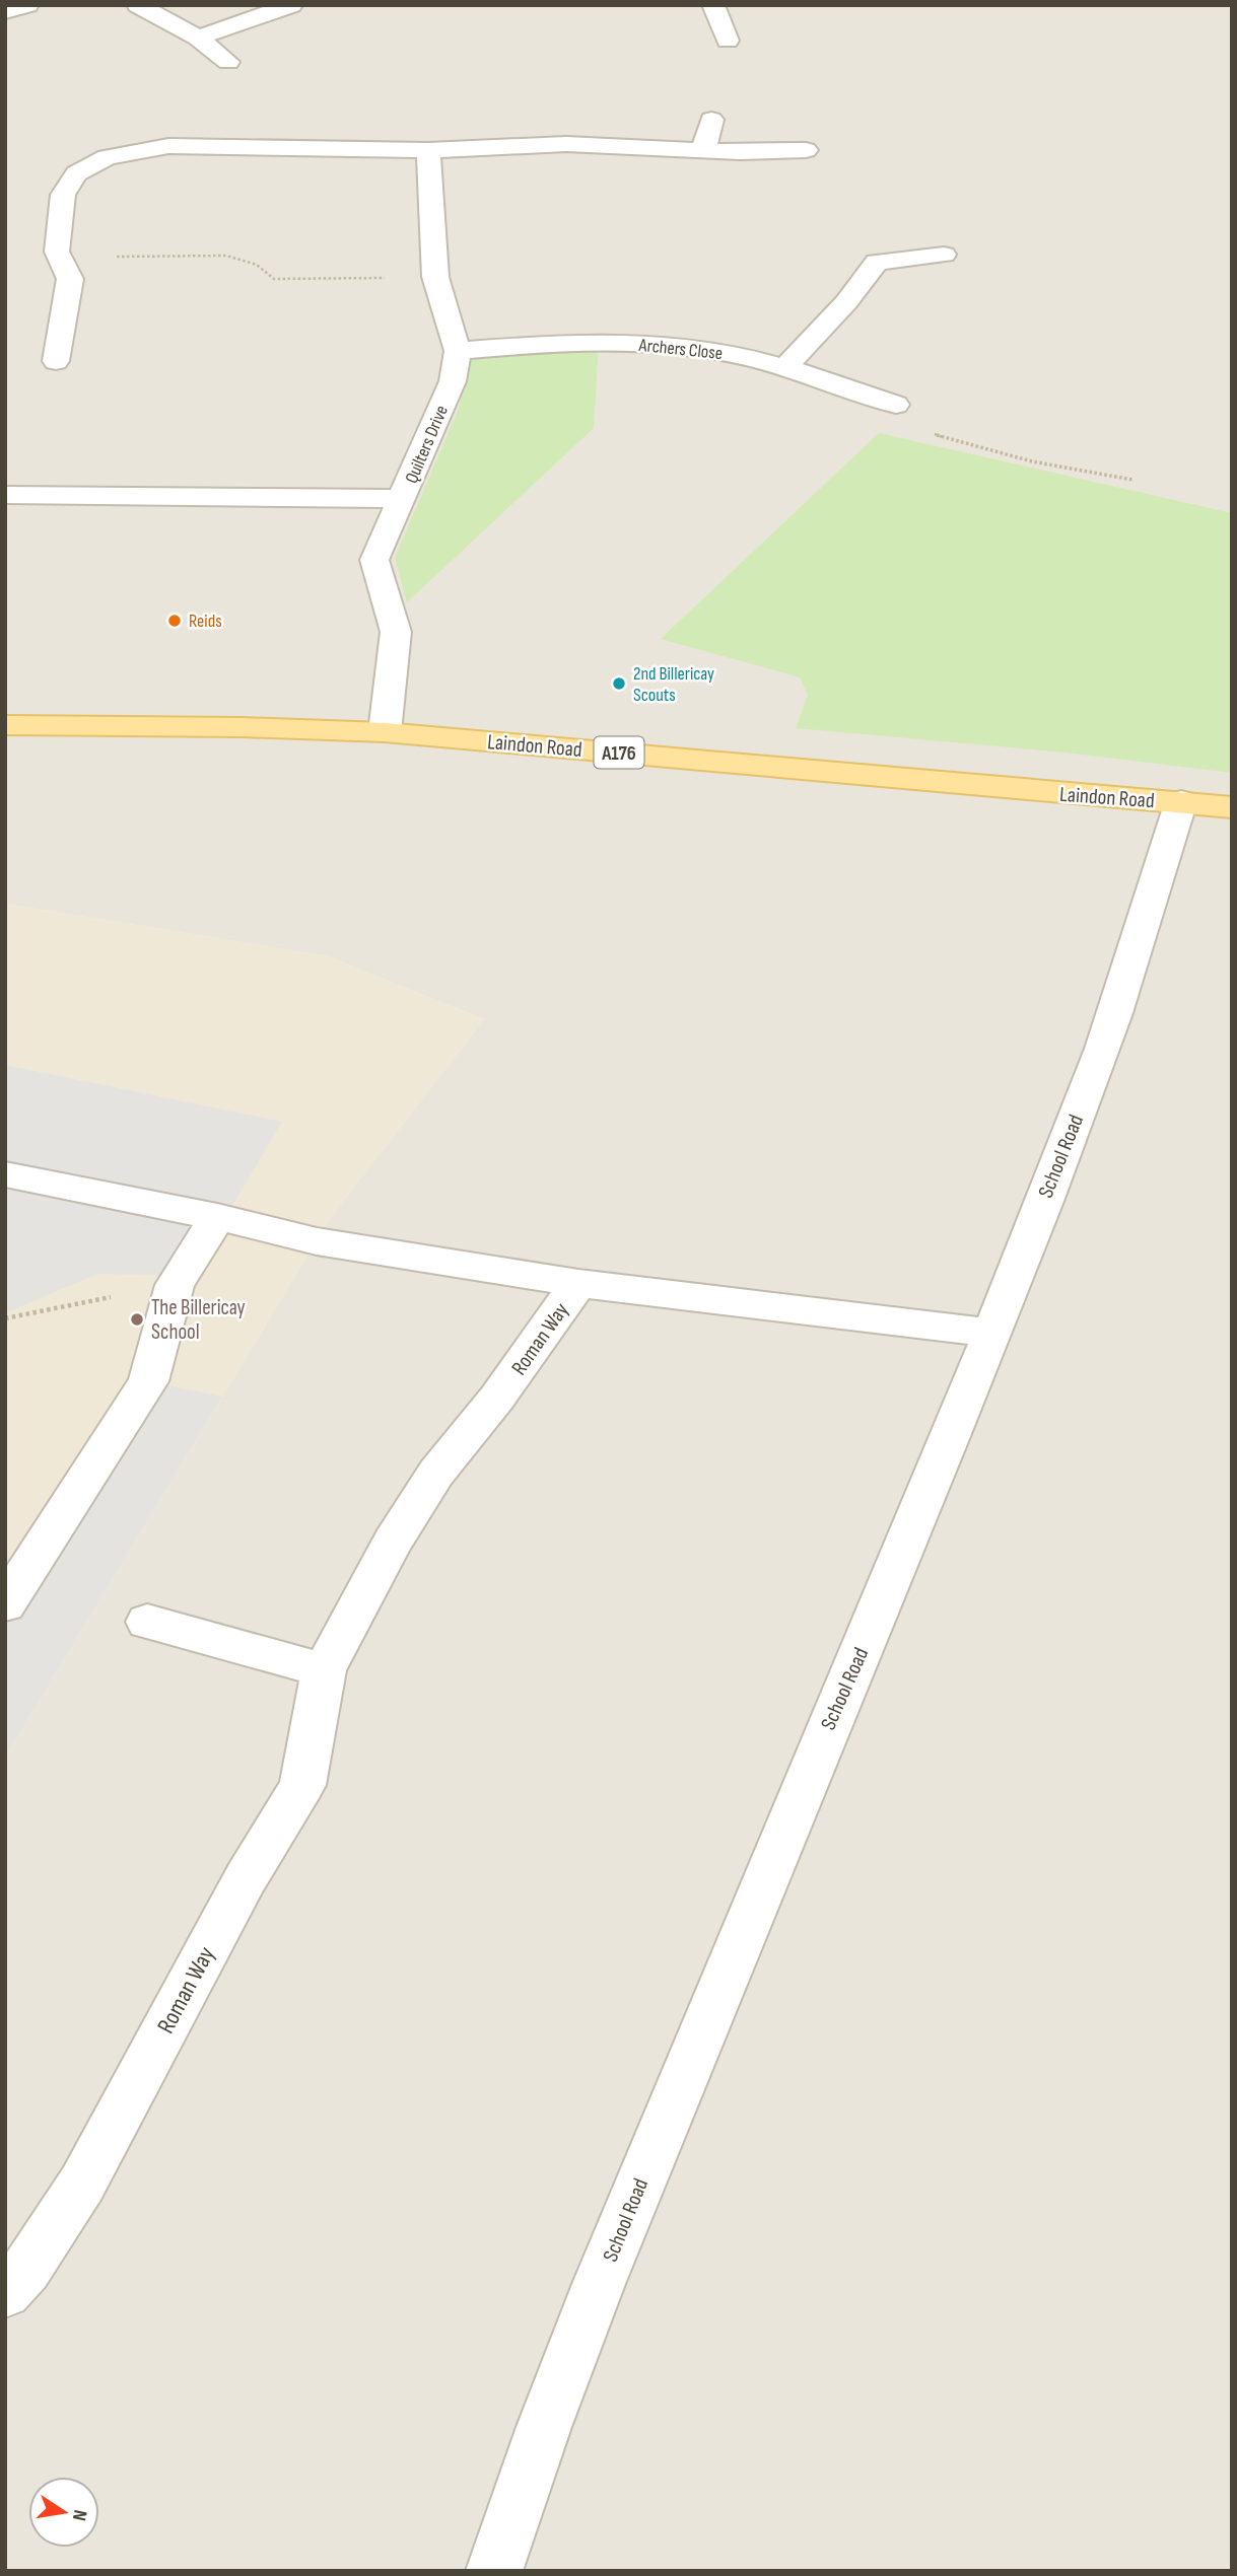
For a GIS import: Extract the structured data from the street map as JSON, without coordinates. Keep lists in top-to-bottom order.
{
  "streets": {
    "main road": ["Laindon Road", "A176"],
    "street": [
      "Archers Close",
      "Quilters Drive",
      "School Road",
      "Roman Way"
    ]
  },
  "crossings": [
    ["Archers Close", "Quilters Drive"],
    ["Quilters Drive", "Laindon Road"],
    ["Laindon Road", "School Road"],
    ["School Road", "Roman Way"]
  ],
  "places": ["Reids", "2nd Billericay Scouts", "The Billericay School"],
  "north": "right"
}
